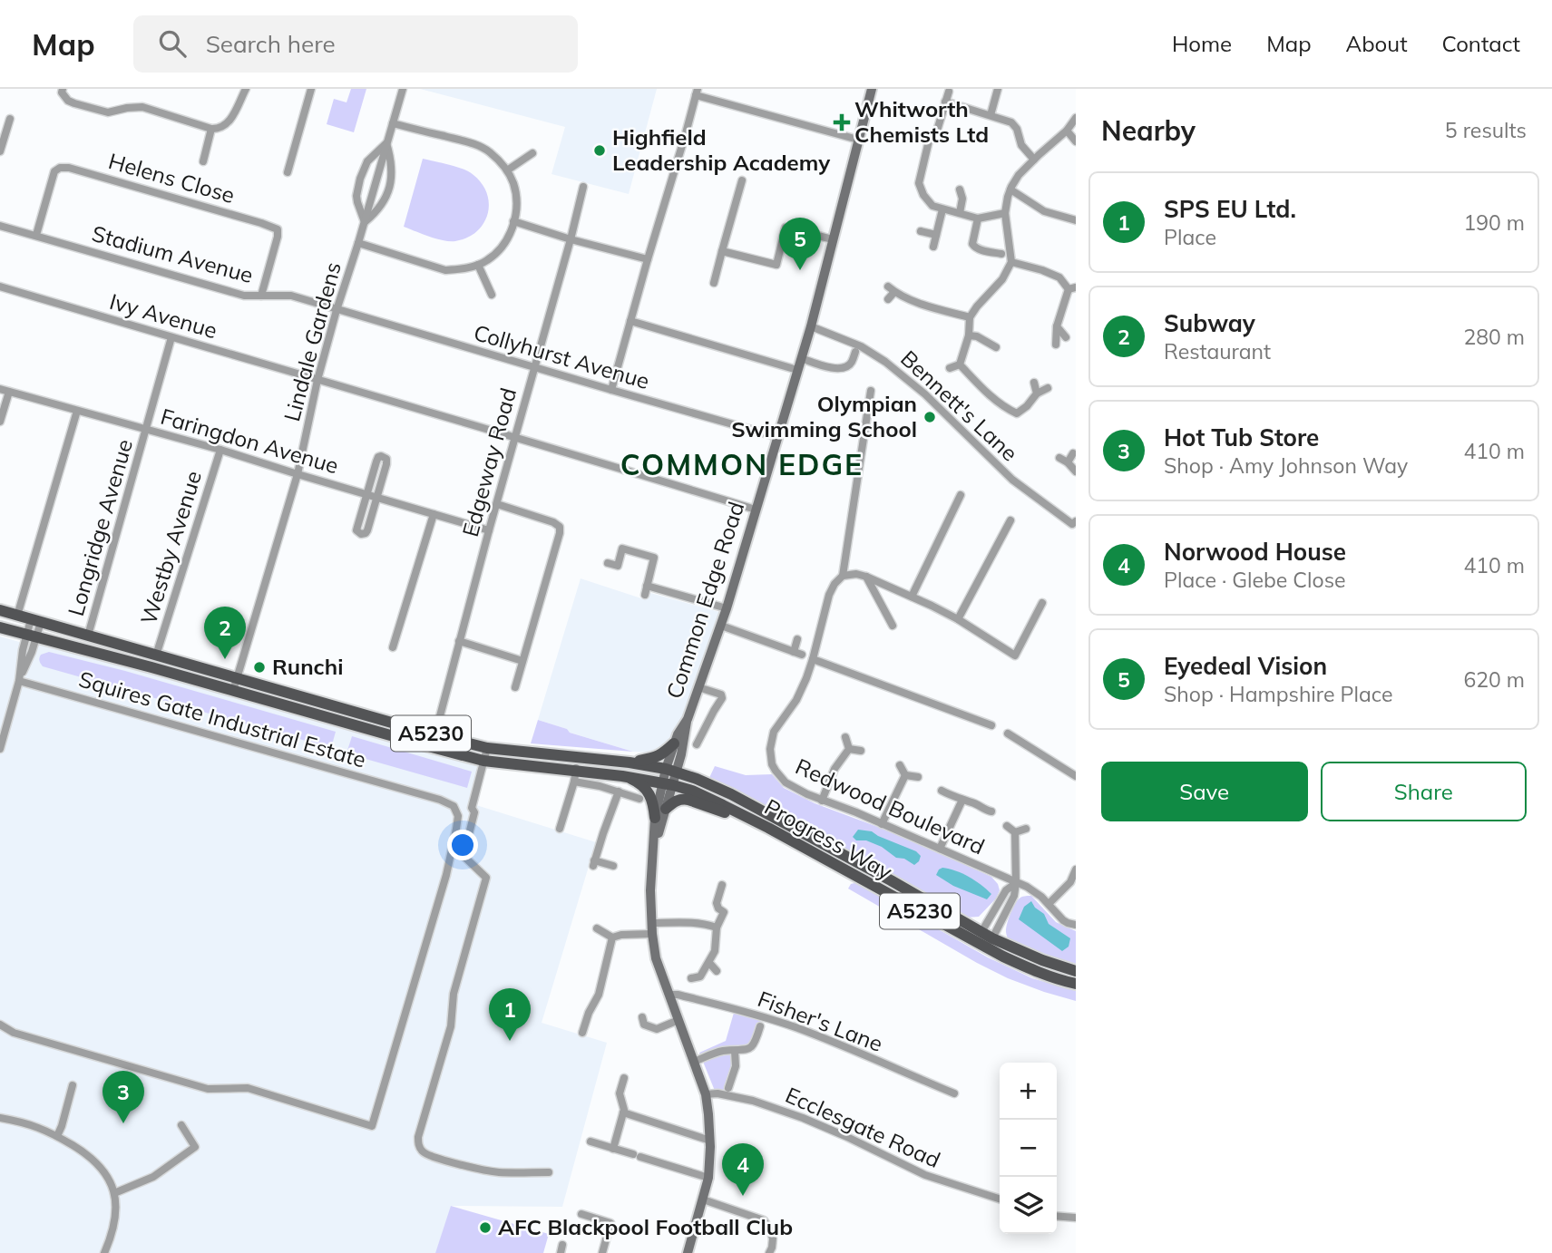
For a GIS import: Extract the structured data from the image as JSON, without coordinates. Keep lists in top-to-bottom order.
{
  "streets": {
    "main road": ["Common Edge Road", "A5230", "Progress Way"],
    "street": [
      "Helens Close",
      "Stadium Avenue",
      "Ivy Avenue",
      "Lindale Gardens",
      "Collyhurst Avenue",
      "Bennett's Lane",
      "Faringdon Avenue",
      "Edgeway Road",
      "Longridge Avenue",
      "Westby Avenue",
      "Squires Gate Industrial Estate",
      "Redwood Boulevard",
      "Fisher's Lane",
      "Ecclesgate Road"
    ]
  },
  "crossings": [
    ["Helens Close", "Stadium Avenue"],
    ["Stadium Avenue", "Lindale Gardens"],
    ["Stadium Avenue", "Collyhurst Avenue"],
    ["Ivy Avenue", "Lindale Gardens"],
    ["Ivy Avenue", "Edgeway Road"],
    ["Ivy Avenue", "Longridge Avenue"],
    ["Ivy Avenue", "Common Edge Road"],
    ["Lindale Gardens", "Collyhurst Avenue"],
    ["Lindale Gardens", "Faringdon Avenue"],
    ["Lindale Gardens", "A5230"],
    ["Collyhurst Avenue", "Edgeway Road"],
    ["Collyhurst Avenue", "Common Edge Road"],
    ["Bennett's Lane", "Common Edge Road"],
    ["Faringdon Avenue", "Edgeway Road"],
    ["Faringdon Avenue", "Longridge Avenue"],
    ["Faringdon Avenue", "Westby Avenue"],
    ["Edgeway Road", "A5230"],
    ["Longridge Avenue", "A5230"],
    ["Westby Avenue", "A5230"],
    ["Common Edge Road", "A5230"],
    ["Common Edge Road", "Progress Way"],
    ["Common Edge Road", "Fisher's Lane"],
    ["Common Edge Road", "Ecclesgate Road"],
    ["A5230", "Progress Way"]
  ],
  "districts": ["COMMON EDGE"],
  "places": {
    "health": ["Whitworth Chemists Ltd"],
    "other": [
      "Highfield Leadership Academy",
      "Olympian Swimming School",
      "Runchi",
      "AFC Blackpool Football Club"
    ]
  },
  "page": {
    "header": "Map",
    "search": "Search here",
    "nav": [
      "Home",
      "Map",
      "About",
      "Contact"
    ],
    "heading": ["Nearby", "5 results"],
    "list": [
      {
        "mark": "1",
        "name": "SPS EU Ltd.",
        "note": "Place",
        "value": "190 m"
      },
      {
        "mark": "2",
        "name": "Subway",
        "note": "Restaurant",
        "value": "280 m"
      },
      {
        "mark": "3",
        "name": "Hot Tub Store",
        "note": "Shop · Amy Johnson Way",
        "value": "410 m"
      },
      {
        "mark": "4",
        "name": "Norwood House",
        "note": "Place · Glebe Close",
        "value": "410 m"
      },
      {
        "mark": "5",
        "name": "Eyedeal Vision",
        "note": "Shop · Hampshire Place",
        "value": "620 m"
      }
    ],
    "pins": [
      "5",
      "2",
      "1",
      "3",
      "4"
    ],
    "buttons": ["Save", "Share"],
    "map_buttons": ["+", "−"]
  }
}
